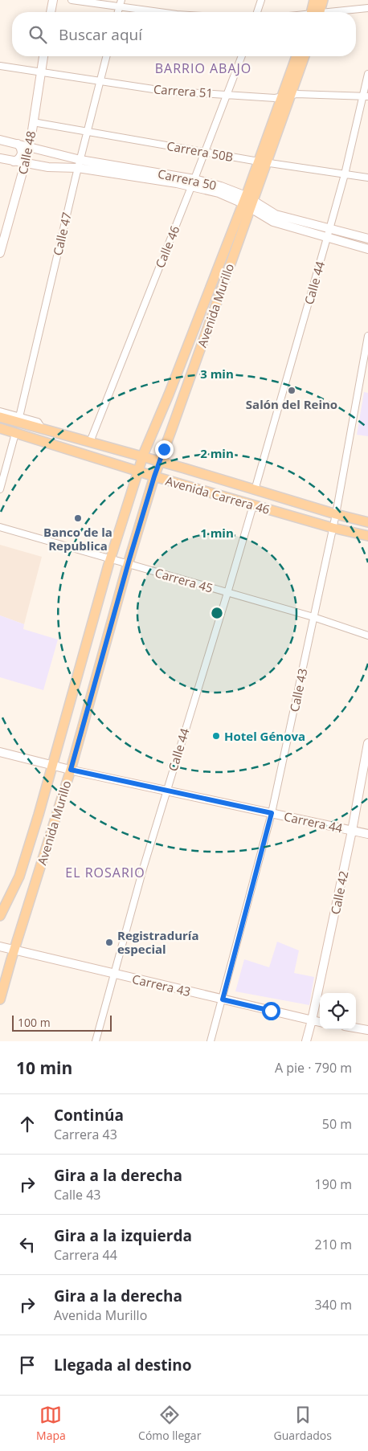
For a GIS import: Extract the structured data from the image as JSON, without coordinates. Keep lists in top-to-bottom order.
{
  "streets": {
    "main road": ["Avenida Murillo", "Avenida Carrera 46"],
    "street": [
      "Carrera 51",
      "Carrera 50B",
      "Calle 48",
      "Carrera 50",
      "Calle 47",
      "Calle 46",
      "Calle 44",
      "Carrera 45",
      "Calle 43",
      "Carrera 44",
      "Calle 42",
      "Carrera 43"
    ]
  },
  "crossings": [
    ["Carrera 51", "Calle 48"],
    ["Carrera 51", "Calle 47"],
    ["Carrera 51", "Calle 46"],
    ["Carrera 51", "Calle 44"],
    ["Carrera 51", "Avenida Murillo"],
    ["Carrera 50B", "Calle 48"],
    ["Carrera 50B", "Calle 47"],
    ["Carrera 50B", "Calle 46"],
    ["Carrera 50B", "Calle 44"],
    ["Carrera 50B", "Avenida Murillo"],
    ["Calle 48", "Carrera 50"],
    ["Carrera 50", "Calle 47"],
    ["Carrera 50", "Calle 46"],
    ["Carrera 50", "Calle 44"],
    ["Carrera 50", "Avenida Murillo"],
    ["Calle 46", "Avenida Carrera 46"],
    ["Calle 44", "Avenida Carrera 46"],
    ["Calle 44", "Carrera 45"],
    ["Calle 44", "Carrera 44"],
    ["Calle 44", "Carrera 43"],
    ["Avenida Murillo", "Avenida Carrera 46"],
    ["Avenida Murillo", "Carrera 45"],
    ["Avenida Murillo", "Carrera 44"],
    ["Avenida Murillo", "Carrera 43"],
    ["Avenida Carrera 46", "Calle 43"],
    ["Carrera 45", "Calle 43"],
    ["Calle 43", "Carrera 44"],
    ["Calle 43", "Carrera 43"],
    ["Carrera 44", "Calle 42"],
    ["Calle 42", "Carrera 43"]
  ],
  "districts": ["BARRIO ABAJO", "EL ROSARIO"],
  "places": [
    "Salón del Reino",
    "Banco de la Republica",
    "Hotel Génova",
    "Registraduría especial"
  ],
  "scale_bar": "100 m",
  "page": {
    "search": "Buscar aquí",
    "scale": "100 m",
    "heading": ["10 min", "A pie · 790 m"],
    "list": [
      ["Continúa", "Carrera 43", "50 m"],
      ["Gira a la derecha", "Calle 43", "190 m"],
      ["Gira a la izquierda", "Carrera 44", "210 m"],
      ["Gira a la derecha", "Avenida Murillo", "340 m"],
      "Llegada al destino"
    ],
    "nav": ["Mapa", "Cómo llegar", "Guardados"]
  },
  "rings": ["3 min", "2 min", "1 min"]
}
